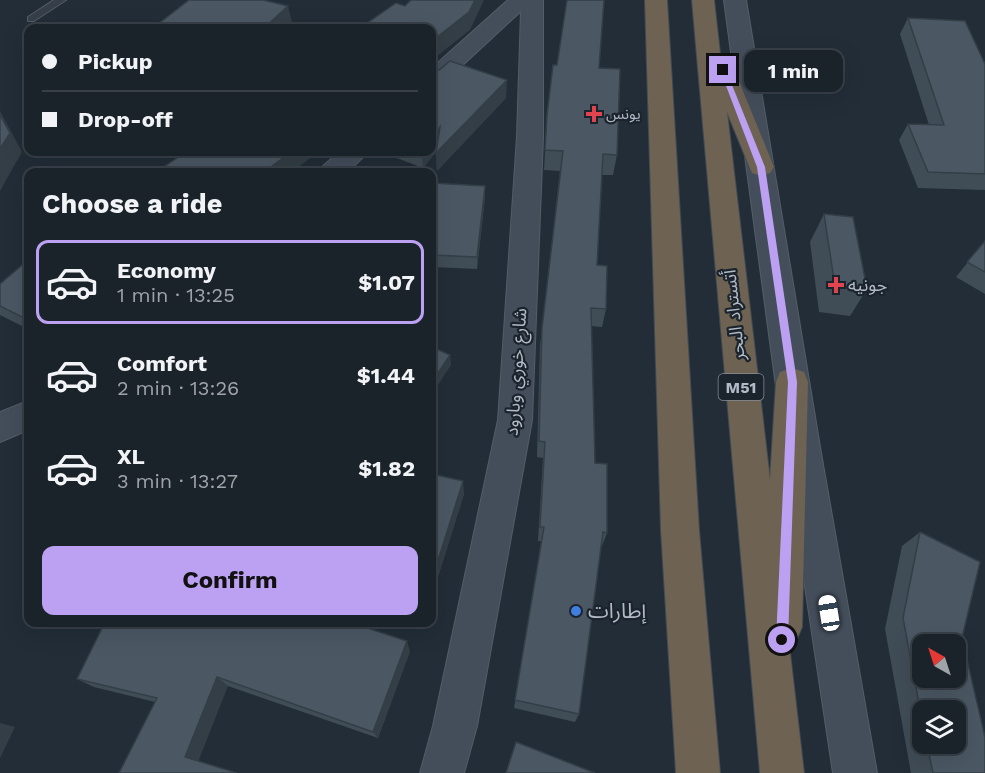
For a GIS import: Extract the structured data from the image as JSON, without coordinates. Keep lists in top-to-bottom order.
{
  "streets": {
    "highway": ["أتستراد البحر", "M51"],
    "street": ["شارع خوري وبارود"]
  },
  "places": {
    "health": ["يونس", "جونيه"],
    "other": ["إطارات"]
  },
  "north": "top left",
  "page": {
    "banner": ["Pickup", "Drop-off"],
    "bubble": "1 min",
    "heading": "Choose a ride",
    "list": [
      {
        "name": "Economy",
        "note": "1 min · 13:25",
        "value": "$1.07"
      },
      {
        "name": "Comfort",
        "note": "2 min · 13:26",
        "value": "$1.44"
      },
      {
        "name": "XL",
        "note": "3 min · 13:27",
        "value": "$1.82"
      }
    ],
    "buttons": "Confirm"
  }
}
